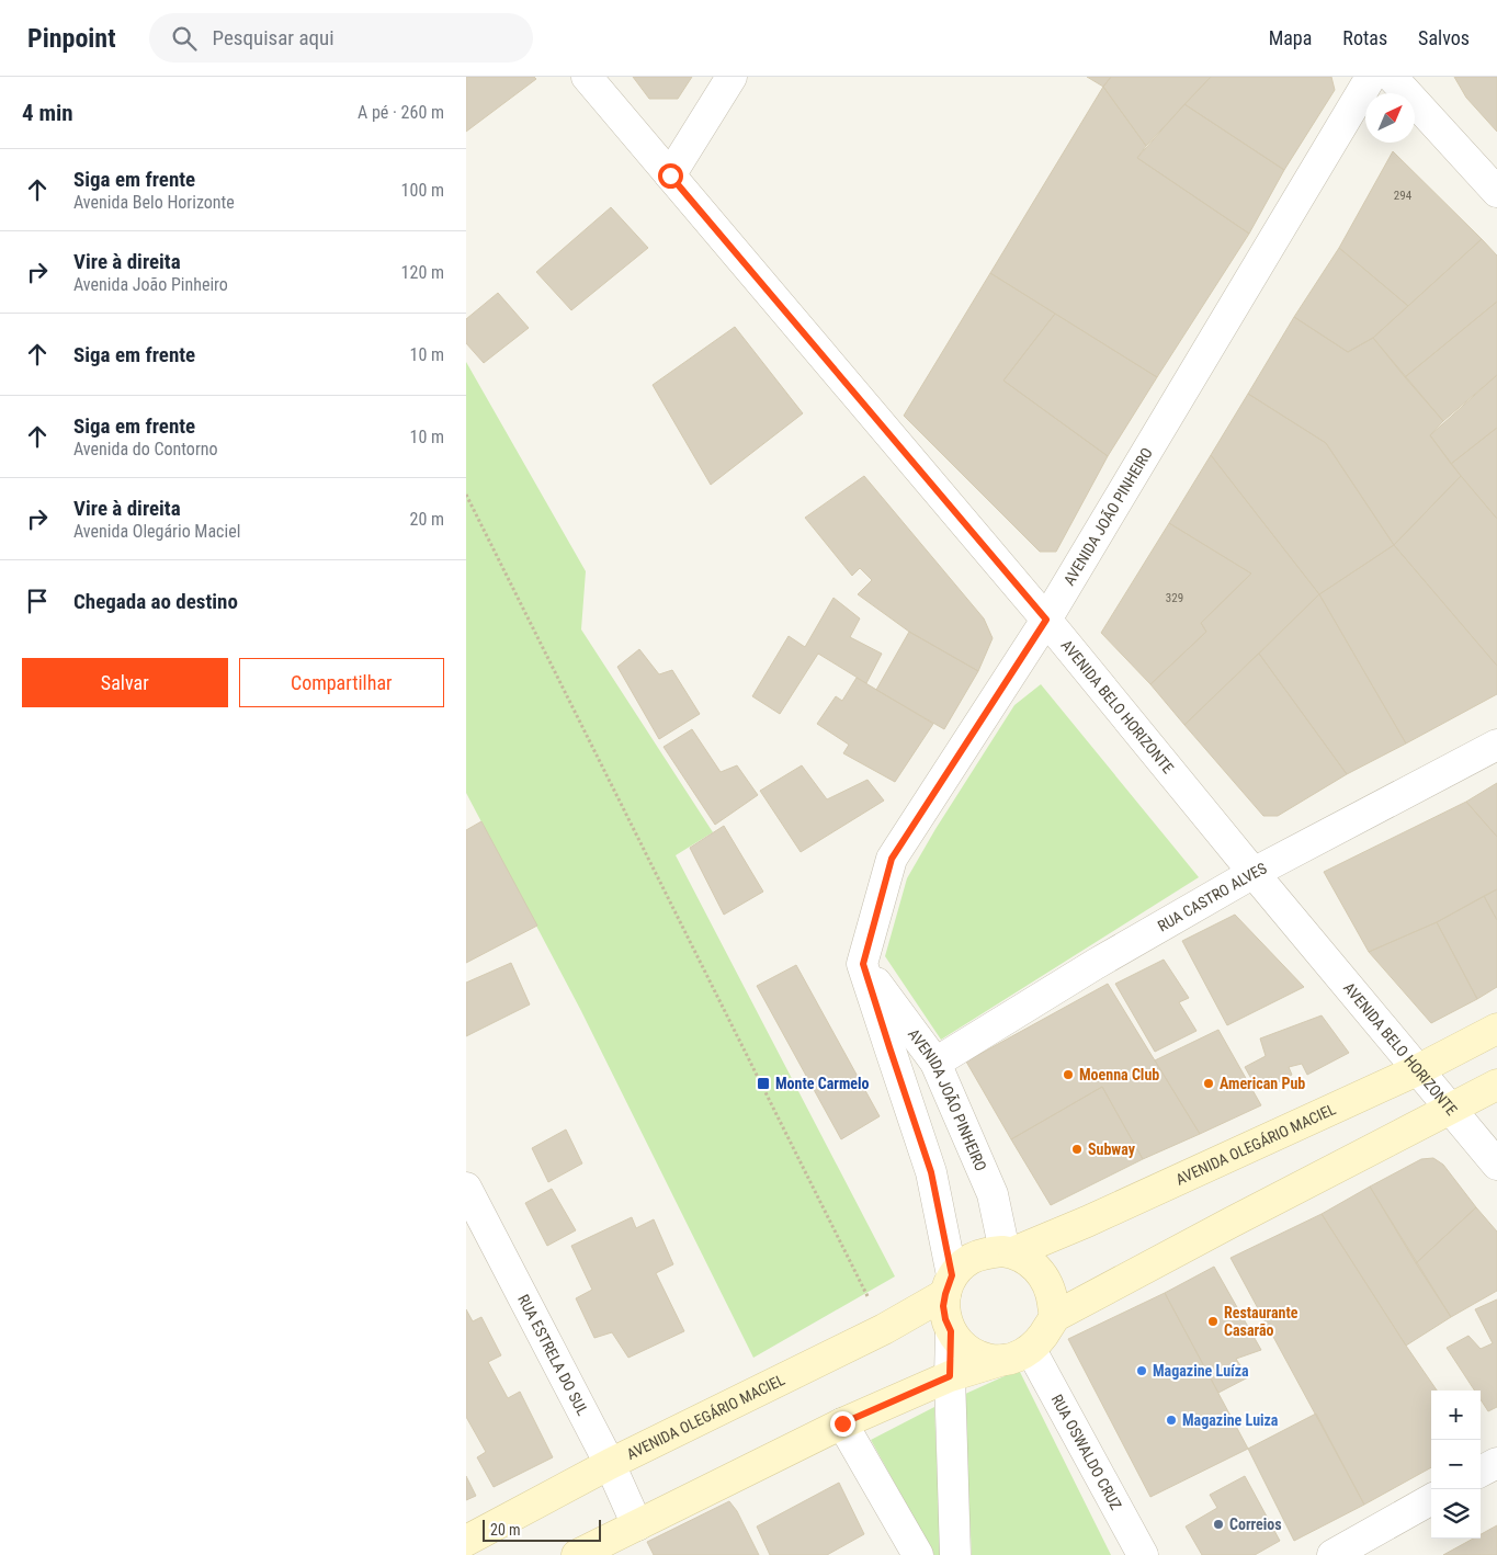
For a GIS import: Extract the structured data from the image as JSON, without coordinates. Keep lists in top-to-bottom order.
{
  "streets": {
    "main road": ["AVENIDA OLEGÁRIO MACIEL"],
    "street": [
      "AVENIDA JOÃO PINHEIRO",
      "AVENIDA BELO HORIZONTE",
      "RUA CASTRO ALVES",
      "RUA ESTRELA DO SUL",
      "RUA OSWALDO CRUZ"
    ]
  },
  "crossings": [
    ["AVENIDA JOÃO PINHEIRO", "AVENIDA BELO HORIZONTE"],
    ["AVENIDA JOÃO PINHEIRO", "RUA CASTRO ALVES"],
    ["AVENIDA JOÃO PINHEIRO", "AVENIDA OLEGÁRIO MACIEL"],
    ["AVENIDA JOÃO PINHEIRO", "RUA OSWALDO CRUZ"],
    ["AVENIDA BELO HORIZONTE", "RUA CASTRO ALVES"],
    ["AVENIDA BELO HORIZONTE", "AVENIDA OLEGÁRIO MACIEL"],
    ["AVENIDA OLEGÁRIO MACIEL", "RUA ESTRELA DO SUL"],
    ["AVENIDA OLEGÁRIO MACIEL", "RUA OSWALDO CRUZ"]
  ],
  "places": {
    "other": [
      "Moenna Club",
      "American Pub",
      "Subway",
      "Restaurante Casarão",
      "Magazine Luíza",
      "Magazine Luiza",
      "Correios"
    ],
    "transit": ["Monte Carmelo"]
  },
  "house_numbers": ["294", "329"],
  "scale_bar": "20 m",
  "north": "top right",
  "page": {
    "header": "Pinpoint",
    "search": "Pesquisar aqui",
    "nav": ["Mapa", "Rotas", "Salvos"],
    "heading": ["4 min", "A pé · 260 m"],
    "list": [
      ["Siga em frente", "Avenida Belo Horizonte", "100 m"],
      ["Vire à direita", "Avenida João Pinheiro", "120 m"],
      ["Siga em frente", "10 m"],
      ["Siga em frente", "Avenida do Contorno", "10 m"],
      ["Vire à direita", "Avenida Olegário Maciel", "20 m"],
      "Chegada ao destino"
    ],
    "buttons": ["Salvar", "Compartilhar"],
    "map_buttons": ["+", "−"],
    "scale": "20 m"
  }
}
